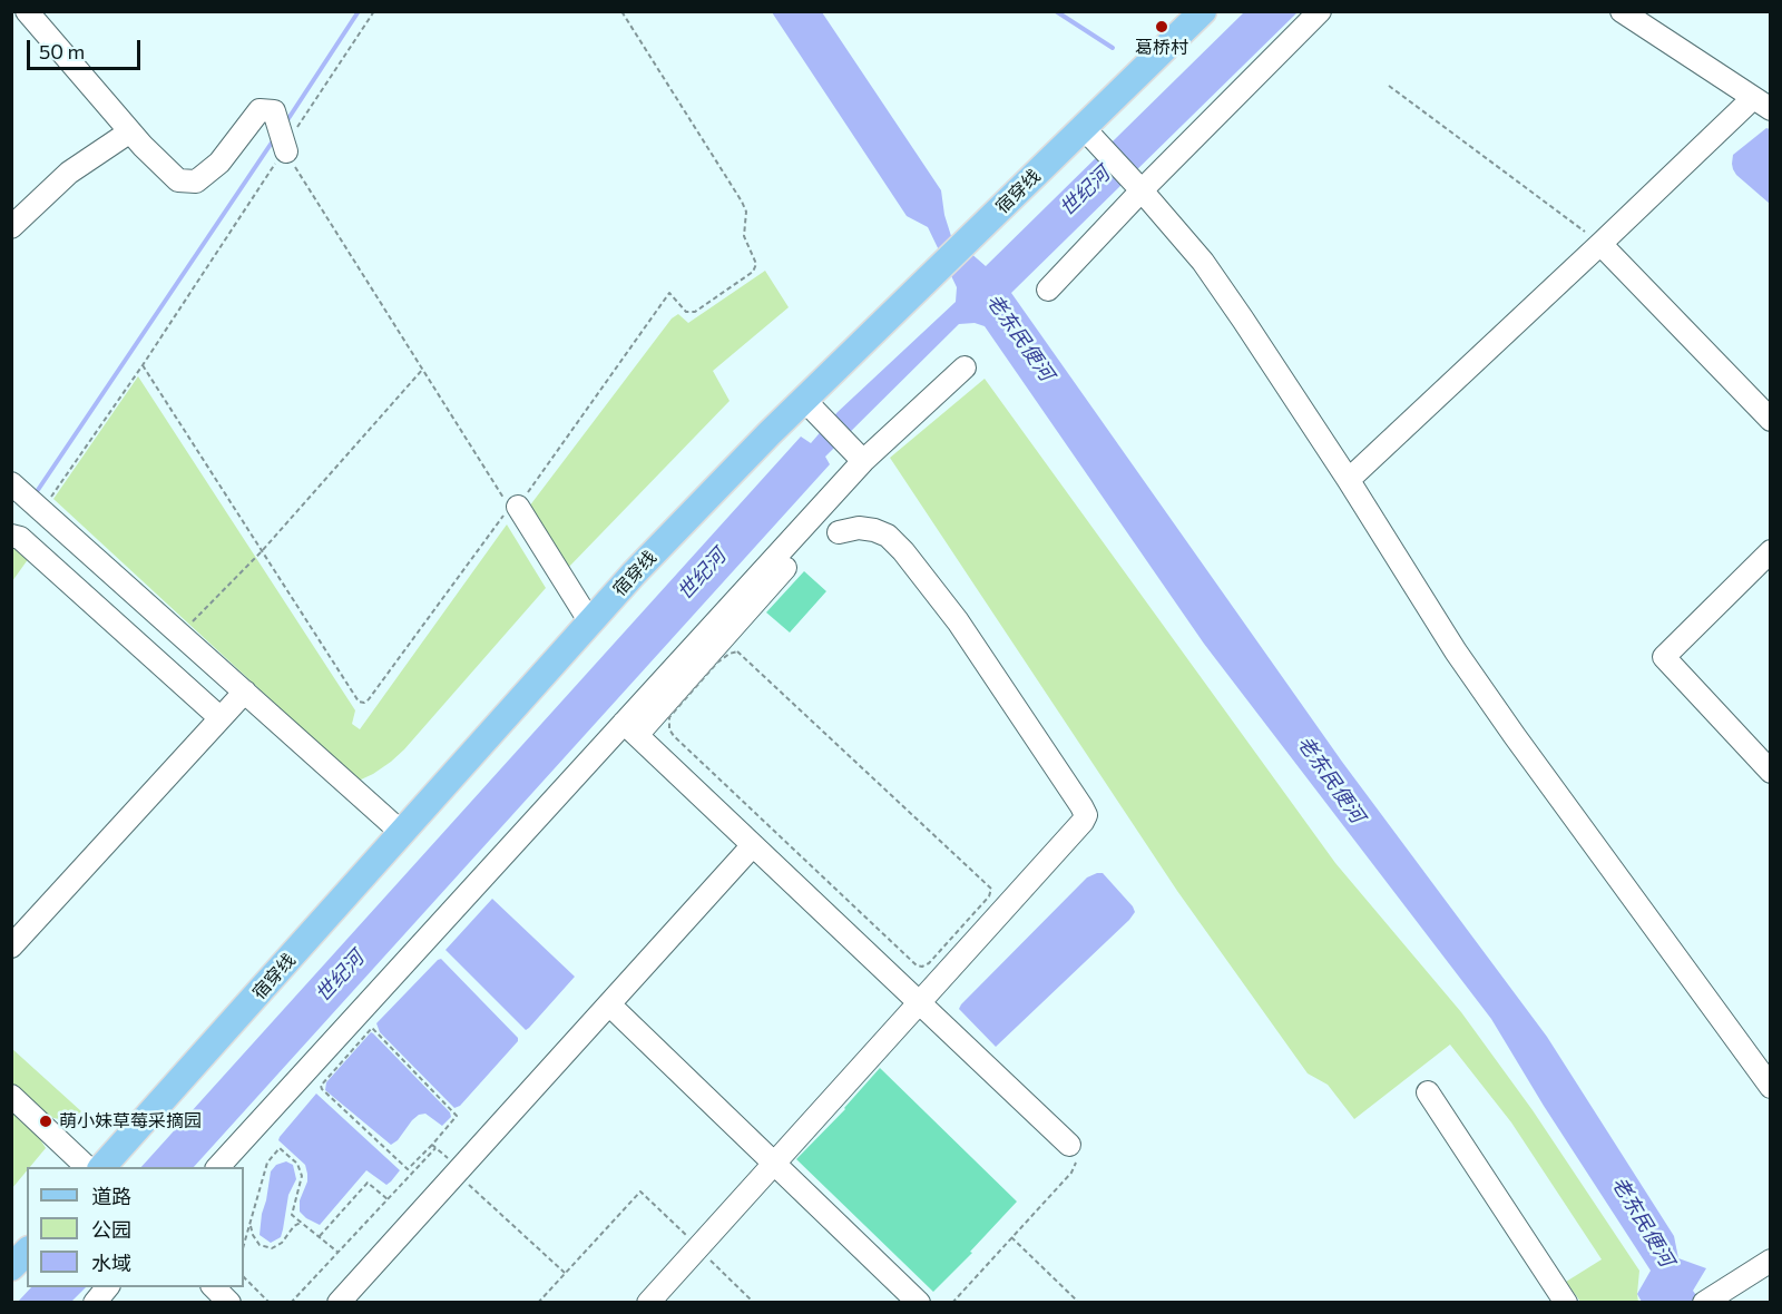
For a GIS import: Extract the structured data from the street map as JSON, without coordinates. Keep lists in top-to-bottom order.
{
  "streets": {
    "main road": ["宿穿线"]
  },
  "water": ["世纪河", "老东民便河"],
  "places": ["葛桥村", "萌小妹草莓采摘园"],
  "legend": ["道路", "公园", "水域"],
  "scale_bar": "50 m"
}
